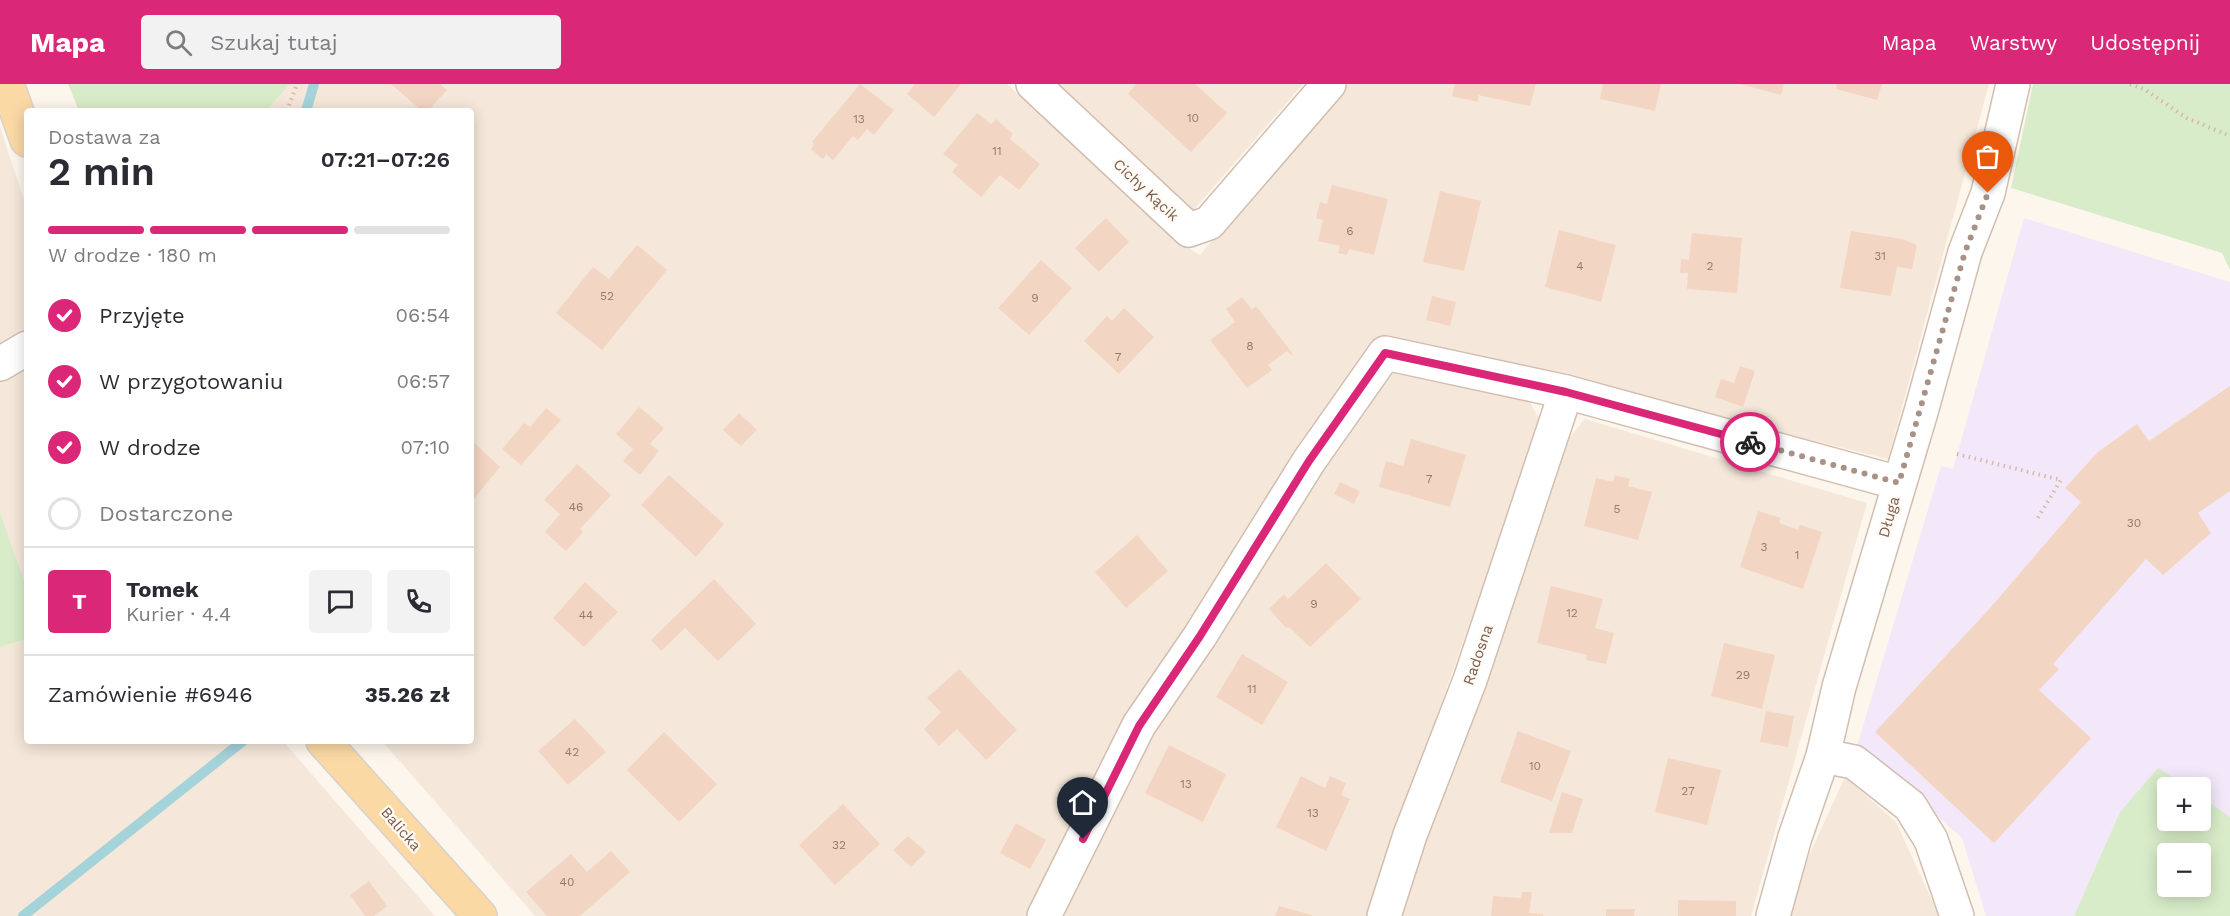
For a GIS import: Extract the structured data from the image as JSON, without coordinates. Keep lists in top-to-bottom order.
{
  "streets": {
    "main road": ["Balicka"],
    "street": ["Cichy Kącik", "Długa", "Radosna"]
  },
  "house_numbers": [
    "10",
    "13",
    "11",
    "6",
    "31",
    "4",
    "2",
    "52",
    "9",
    "8",
    "7",
    "7",
    "46",
    "5",
    "30",
    "3",
    "1",
    "9",
    "12",
    "44",
    "29",
    "11",
    "42",
    "10",
    "13",
    "27",
    "13",
    "32",
    "40"
  ],
  "page": {
    "header": "Mapa",
    "search": "Szukaj tutaj",
    "nav": ["Mapa", "Warstwy", "Udostępnij"],
    "heading": ["2 min", "Dostawa za", "07:21–07:26"],
    "panel": [
      "Tomek",
      "Kurier · 4.4",
      "Zamówienie #6946",
      "35.26 zł"
    ],
    "bar": "W drodze · 180 m",
    "list": [
      ["Przyjęte", "06:54"],
      ["W przygotowaniu", "06:57"],
      ["W drodze", "07:10"],
      "Dostarczone"
    ],
    "round": "T",
    "map_buttons": ["+", "−"]
  }
}
